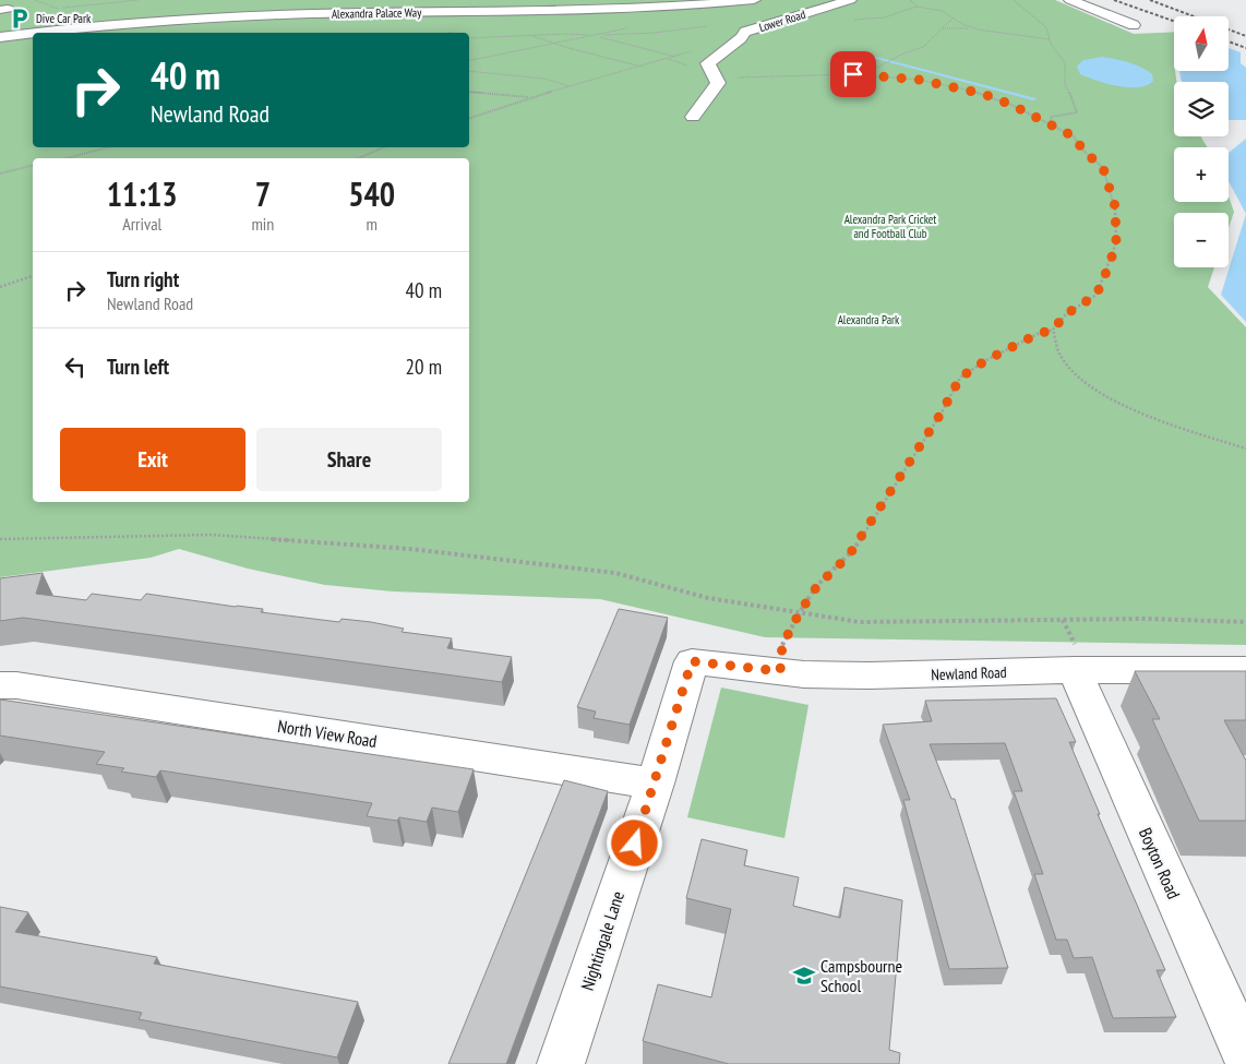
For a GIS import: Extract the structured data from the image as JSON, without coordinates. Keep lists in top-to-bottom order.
{
  "streets": {
    "street": [
      "Alexandra Palace Way",
      "Lower Road",
      "Newland Road",
      "North View Road",
      "Boyton Road",
      "Nightingale Lane"
    ]
  },
  "crossings": [
    ["Newland Road", "Boyton Road"],
    ["Newland Road", "Nightingale Lane"],
    ["North View Road", "Nightingale Lane"]
  ],
  "parks": ["Alexandra Park Cricket and Football Club", "Alexandra Park"],
  "places": {
    "parking": ["Dive Car Park"],
    "school or university": ["Campsbourne School"]
  },
  "north": "top",
  "page": {
    "map_buttons": ["+", "−"],
    "turn": ["40 m", "Newland Road"],
    "eta": [
      "11:13",
      "Arrival",
      "7",
      "min",
      "540",
      "m"
    ],
    "list": [
      {
        "name": "Turn right",
        "note": "Newland Road",
        "value": "40 m"
      },
      {
        "name": "Turn left",
        "value": "20 m"
      }
    ],
    "buttons": ["Exit", "Share"]
  }
}
